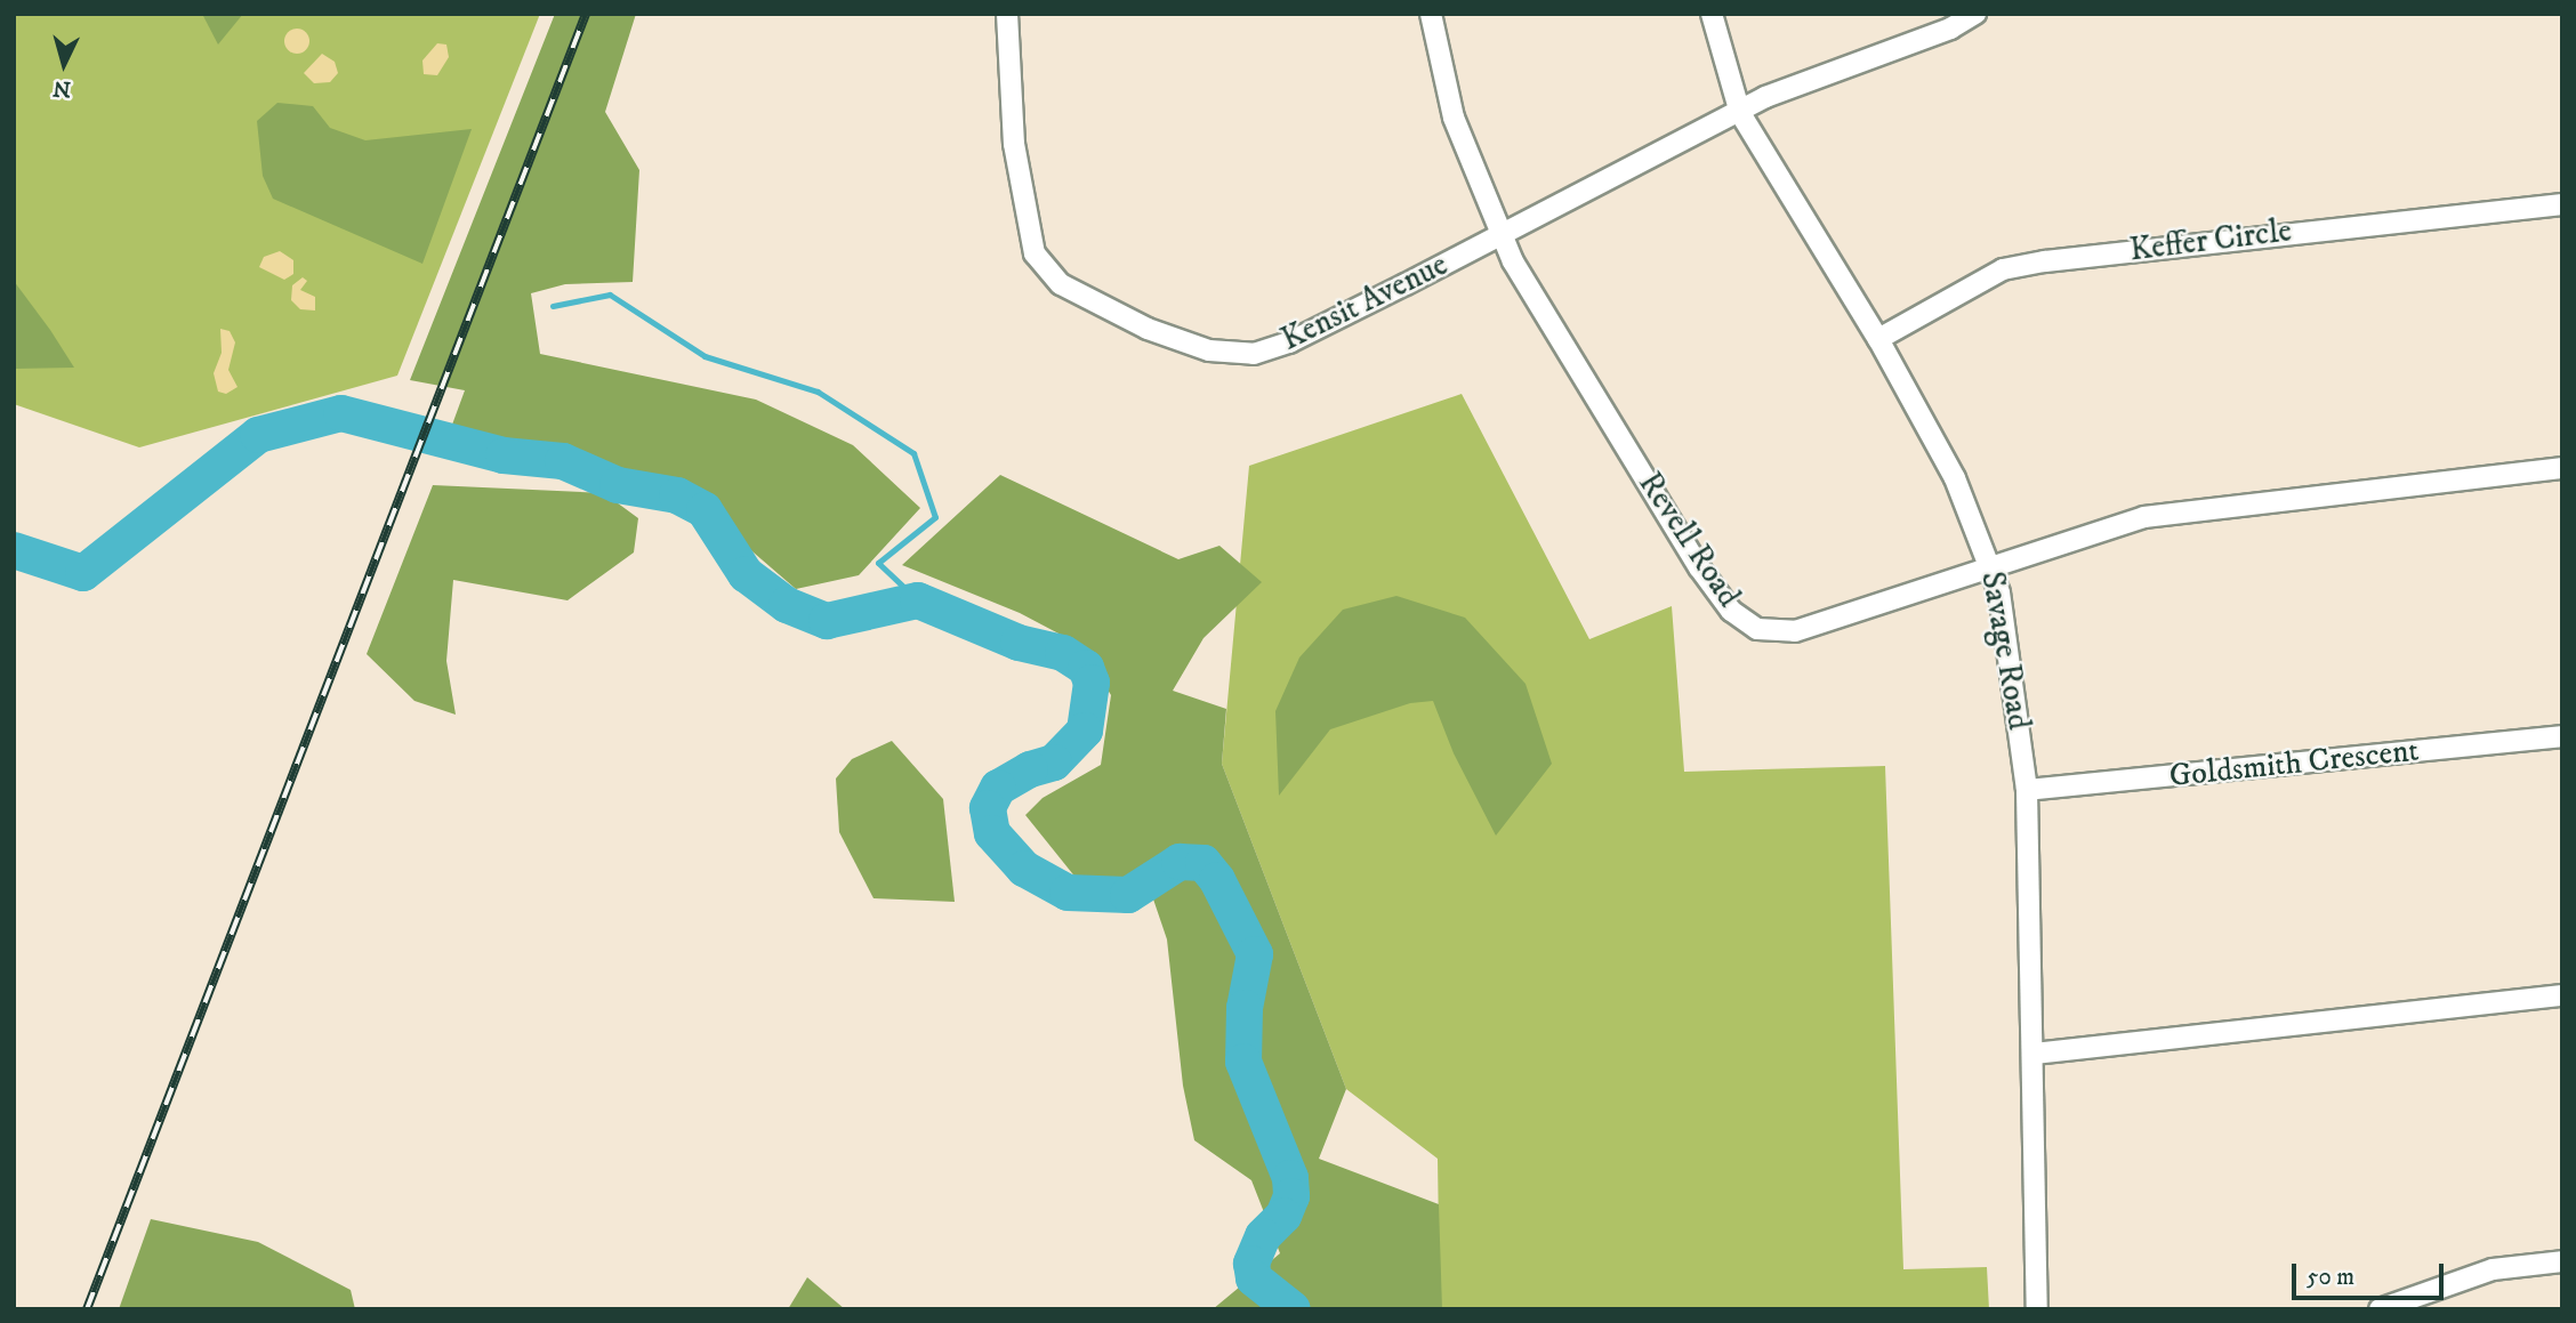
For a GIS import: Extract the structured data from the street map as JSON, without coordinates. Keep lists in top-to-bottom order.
{
  "streets": {
    "street": [
      "Keffer Circle",
      "Kensit Avenue",
      "Revell Road",
      "Savage Road",
      "Goldsmith Crescent"
    ]
  },
  "crossings": [
    ["Keffer Circle", "Savage Road"],
    ["Kensit Avenue", "Revell Road"],
    ["Kensit Avenue", "Savage Road"],
    ["Revell Road", "Savage Road"],
    ["Savage Road", "Goldsmith Crescent"]
  ],
  "scale_bar": "50 m",
  "north": "bottom"
}
